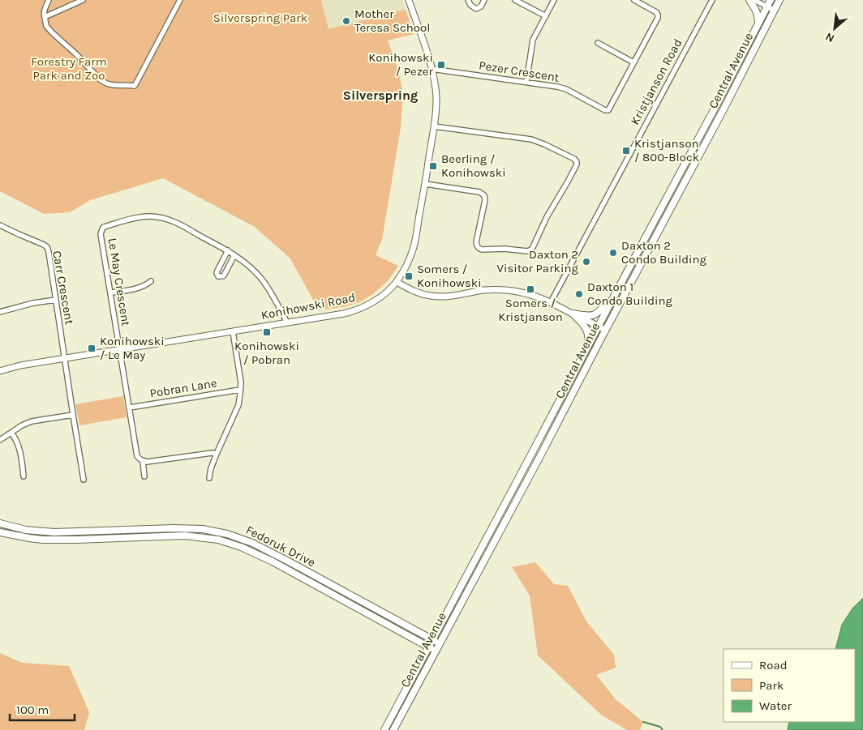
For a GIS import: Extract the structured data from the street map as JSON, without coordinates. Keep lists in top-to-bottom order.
{
  "streets": {
    "main road": ["Central Avenue", "Fedoruk Drive"],
    "street": [
      "Pezer Crescent",
      "Kristjanson Road",
      "Le May Crescent",
      "Carr Crescent",
      "Konihowski Road",
      "Pobran Lane"
    ]
  },
  "crossings": [
    ["Central Avenue", "Fedoruk Drive"],
    ["Pezer Crescent", "Konihowski Road"],
    ["Le May Crescent", "Konihowski Road"],
    ["Le May Crescent", "Pobran Lane"],
    ["Carr Crescent", "Konihowski Road"]
  ],
  "districts": ["Silverspring"],
  "parks": ["Silverspring Park", "Forestry Farm Park and Zoo"],
  "places": {
    "other": [
      "Mother Teresa School",
      "Daxton 2 Condo Building",
      "Daxton 2 Visitor Parking",
      "Daxton 1 Condo Building"
    ],
    "transit": [
      "Konihowski / Pezer",
      "Kristjanson / 800-Block",
      "Beerling / Konihowski",
      "Somers / Konihowski",
      "Somers / Kristjanson",
      "Konihowski / Pobran",
      "Konihowski / Le May"
    ]
  },
  "legend": ["Road", "Park", "Water"],
  "scale_bar": "100 m",
  "north": "bottom left"
}
